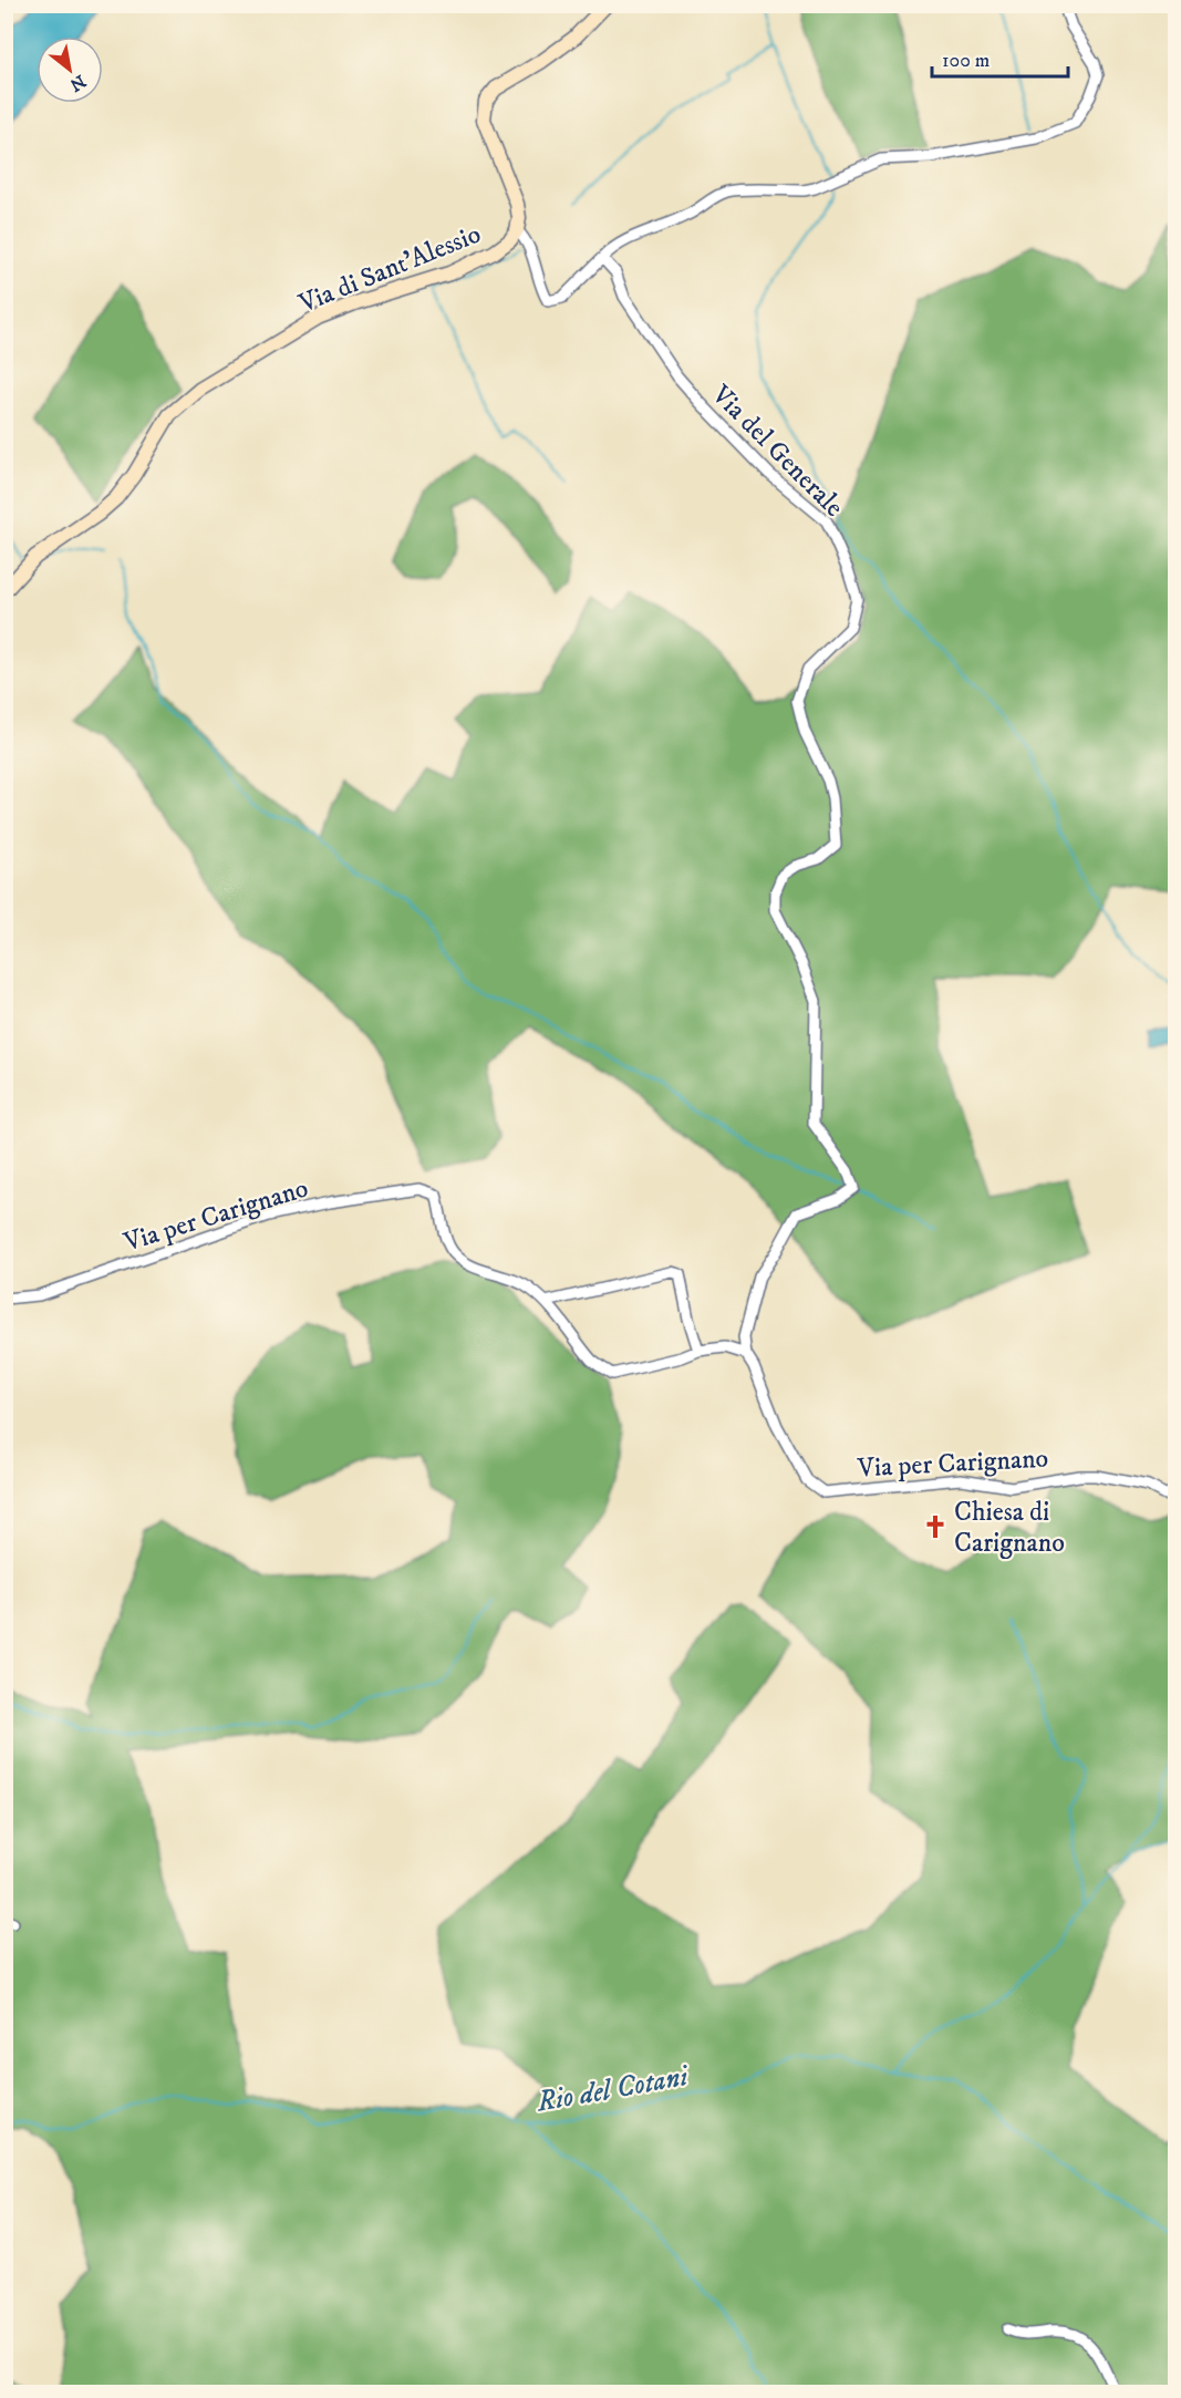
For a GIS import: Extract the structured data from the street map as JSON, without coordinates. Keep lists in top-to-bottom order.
{
  "streets": {
    "street": ["Via di Sant'Alessio", "Via del Generale", "Via per Carignano"]
  },
  "crossings": [
    ["Via del Generale", "Via per Carignano"]
  ],
  "water": ["Rio del Cotani"],
  "places": {
    "church": ["Chiesa di Carignano"]
  },
  "scale_bar": "100 m",
  "north": "bottom right"
}
